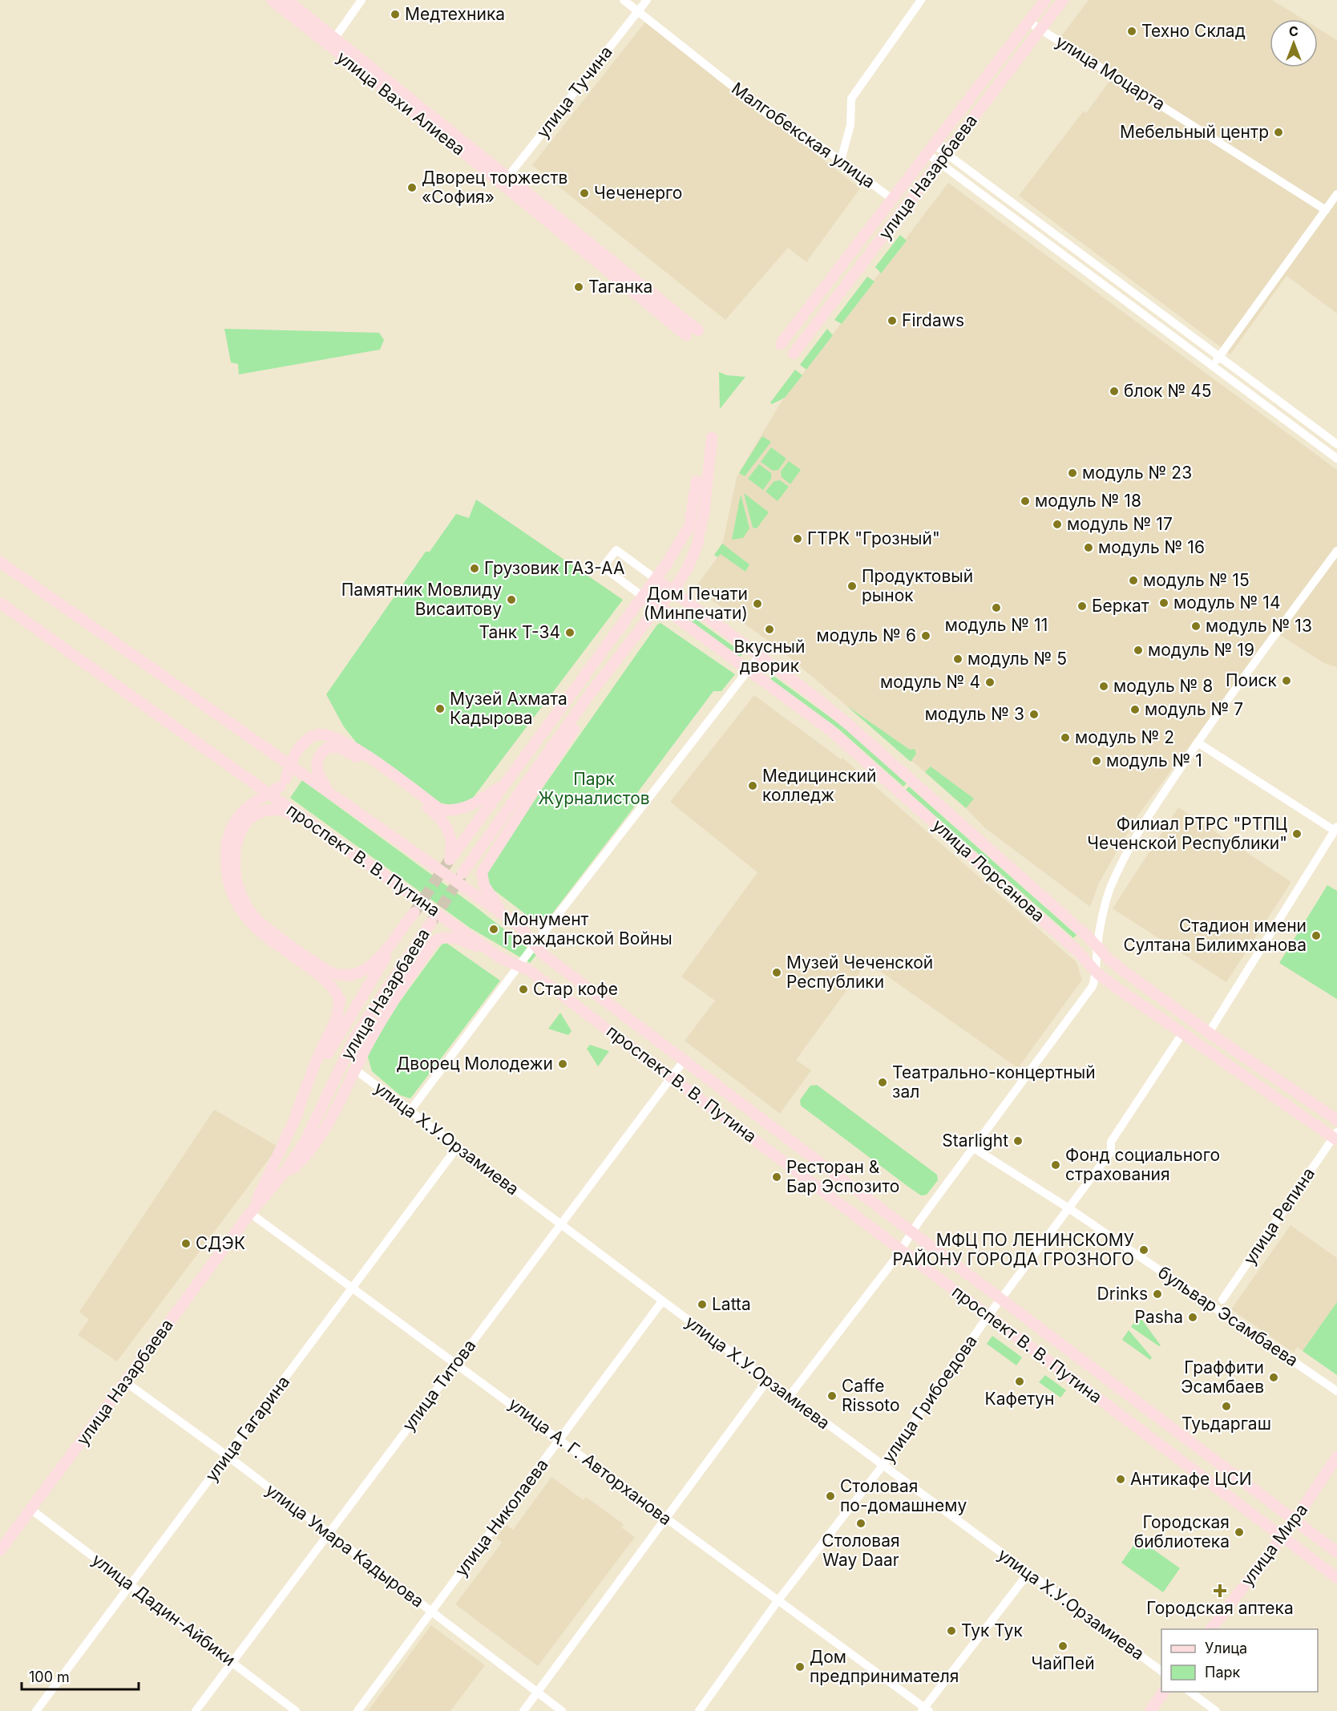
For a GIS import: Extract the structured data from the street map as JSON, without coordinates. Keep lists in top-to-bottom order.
{
  "streets": {
    "main road": [
      "улица Вахи Алиева",
      "улица Назарбаева",
      "проспект В. В. Путина",
      "улица Лорсанова",
      "улица Мира"
    ],
    "street": [
      "улица Моцарта",
      "улица Тучина",
      "Малгобекская улица",
      "улица Х.У.Орзамиева",
      "улица Репина",
      "бульвар Эсамбаева",
      "улица Титова",
      "улица Грибоедова",
      "улица Гагарина",
      "улица А. Г. Авторханова",
      "улица Николаева",
      "улица Умара Кадырова",
      "улица Дадин-Айбики"
    ]
  },
  "crossings": [
    ["улица Моцарта", "улица Назарбаева"],
    ["улица Тучина", "улица Вахи Алиева"],
    ["улица Тучина", "Малгобекская улица"],
    ["Малгобекская улица", "улица Назарбаева"],
    ["улица Назарбаева", "проспект В. В. Путина"],
    ["улица Назарбаева", "улица А. Г. Авторханова"],
    ["улица Назарбаева", "улица Умара Кадырова"],
    ["улица Назарбаева", "улица Дадин-Айбики"],
    ["проспект В. В. Путина", "улица Титова"],
    ["проспект В. В. Путина", "улица Грибоедова"],
    ["проспект В. В. Путина", "улица Мира"],
    ["улица Лорсанова", "улица Репина"],
    ["улица Лорсанова", "улица Грибоедова"],
    ["улица Х.У.Орзамиева", "улица Титова"],
    ["улица Х.У.Орзамиева", "улица Грибоедова"],
    ["улица Х.У.Орзамиева", "улица Гагарина"],
    ["улица Х.У.Орзамиева", "улица Николаева"],
    ["бульвар Эсамбаева", "улица Грибоедова"],
    ["улица Титова", "улица А. Г. Авторханова"],
    ["улица Титова", "улица Умара Кадырова"],
    ["улица Титова", "улица Дадин-Айбики"],
    ["улица Грибоедова", "улица А. Г. Авторханова"],
    ["улица Гагарина", "улица А. Г. Авторханова"],
    ["улица Гагарина", "улица Умара Кадырова"],
    ["улица Гагарина", "улица Дадин-Айбики"],
    ["улица А. Г. Авторханова", "улица Николаева"],
    ["улица Николаева", "улица Умара Кадырова"]
  ],
  "parks": ["Парк Журналистов"],
  "places": {
    "other": [
      "Медтехника",
      "Техно Склад",
      "Мебельный центр",
      "Дворец торжеств «София»",
      "Чеченерго",
      "Таганка",
      "Firdaws",
      "блок № 45",
      "модуль № 23",
      "модуль № 18",
      "модуль № 17",
      "ГТРК \"Грозный\"",
      "модуль № 16",
      "Грузовик ГАЗ-АА",
      "модуль № 15",
      "Продуктовый рынок",
      "Памятник Мовлиду Висаитову",
      "модуль № 14",
      "Дом Печати (Минпечати)",
      "Беркат",
      "модуль № 11",
      "модуль № 13",
      "Вкусный дворик",
      "Танк Т-34",
      "модуль № 6",
      "модуль № 19",
      "модуль № 5",
      "Поиск",
      "модуль № 4",
      "модуль № 8",
      "Музей Ахмата Кадырова",
      "модуль № 7",
      "модуль № 3",
      "модуль № 2",
      "модуль № 1",
      "Медицинский колледж",
      "Филиал РТРС \"РТПЦ Чеченской Республики\"",
      "Монумент Гражданской Войны",
      "Стадион имени Султана Билимханова",
      "Музей Чеченской Республики",
      "Стар кофе",
      "Дворец Молодежи",
      "Театрально-концертный зал",
      "Starlight",
      "Фонд социального страхования",
      "Ресторан & Бар Эспозито",
      "СДЭК",
      "МФЦ ПО ЛЕНИНСКОМУ РАЙОНУ ГОРОДА ГРОЗНОГО",
      "Drinks",
      "Latta",
      "Pasha",
      "Граффити Эсамбаев",
      "Кафетун",
      "Caffe Rissoto",
      "Туьдаргаш",
      "Антикафе ЦСИ",
      "Столовая по-домашнему",
      "Столовая Way Daar",
      "Городская библиотека",
      "Тук Тук",
      "ЧайПей",
      "Дом предпринимателя"
    ],
    "health": ["Городская аптека"]
  },
  "legend": ["Улица", "Парк"],
  "scale_bar": "100 m",
  "north": "top"
}
